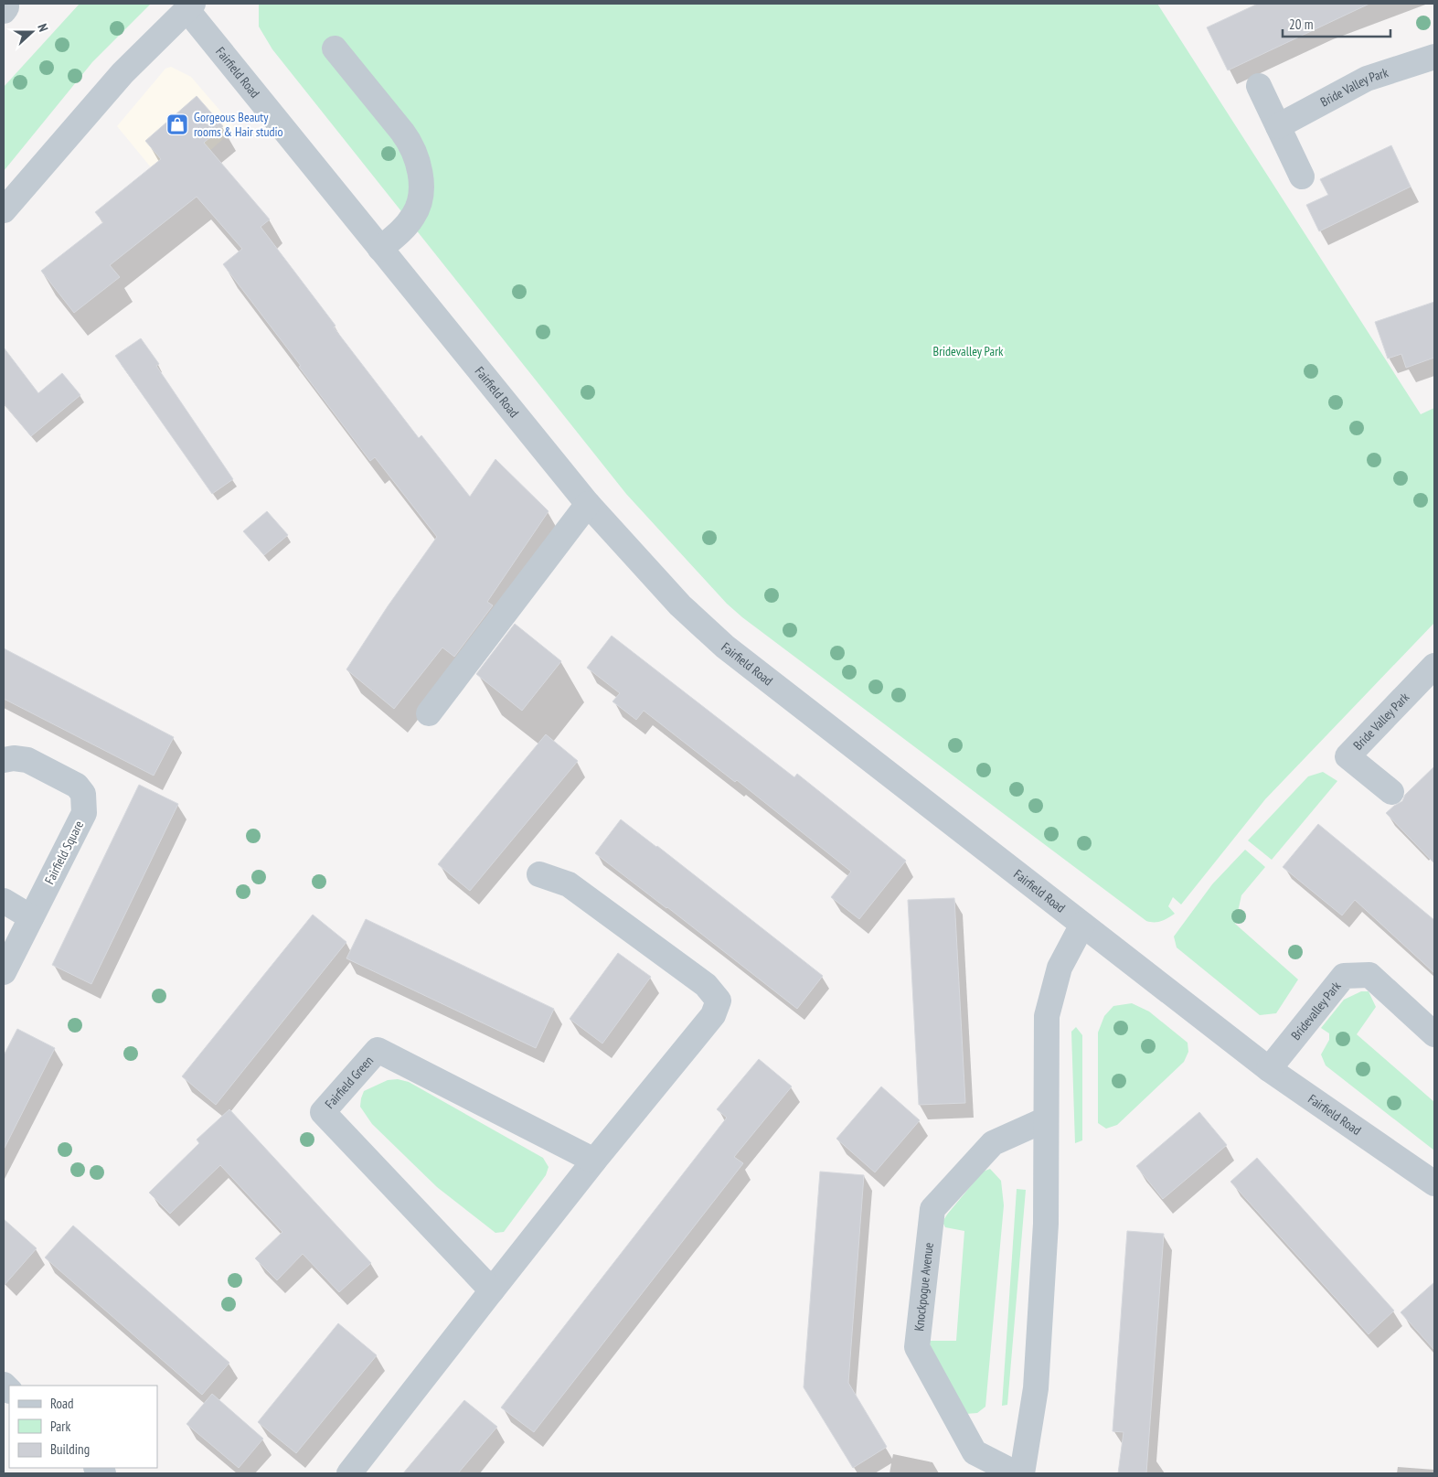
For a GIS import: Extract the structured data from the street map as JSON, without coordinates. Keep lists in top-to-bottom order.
{
  "streets": {
    "street": [
      "Fairfield Road",
      "Bride Valley Park",
      "Fairfield Square",
      "Bridevalley Park",
      "Fairfield Green",
      "Knockpogue Avenue"
    ]
  },
  "crossings": [
    ["Fairfield Road", "Bridevalley Park"]
  ],
  "parks": ["Bridevalley Park"],
  "places": {
    "shop": ["Gorgeous Beauty rooms & Hair studio"]
  },
  "legend": ["Road", "Park", "Building"],
  "scale_bar": "20 m",
  "north": "right"
}
